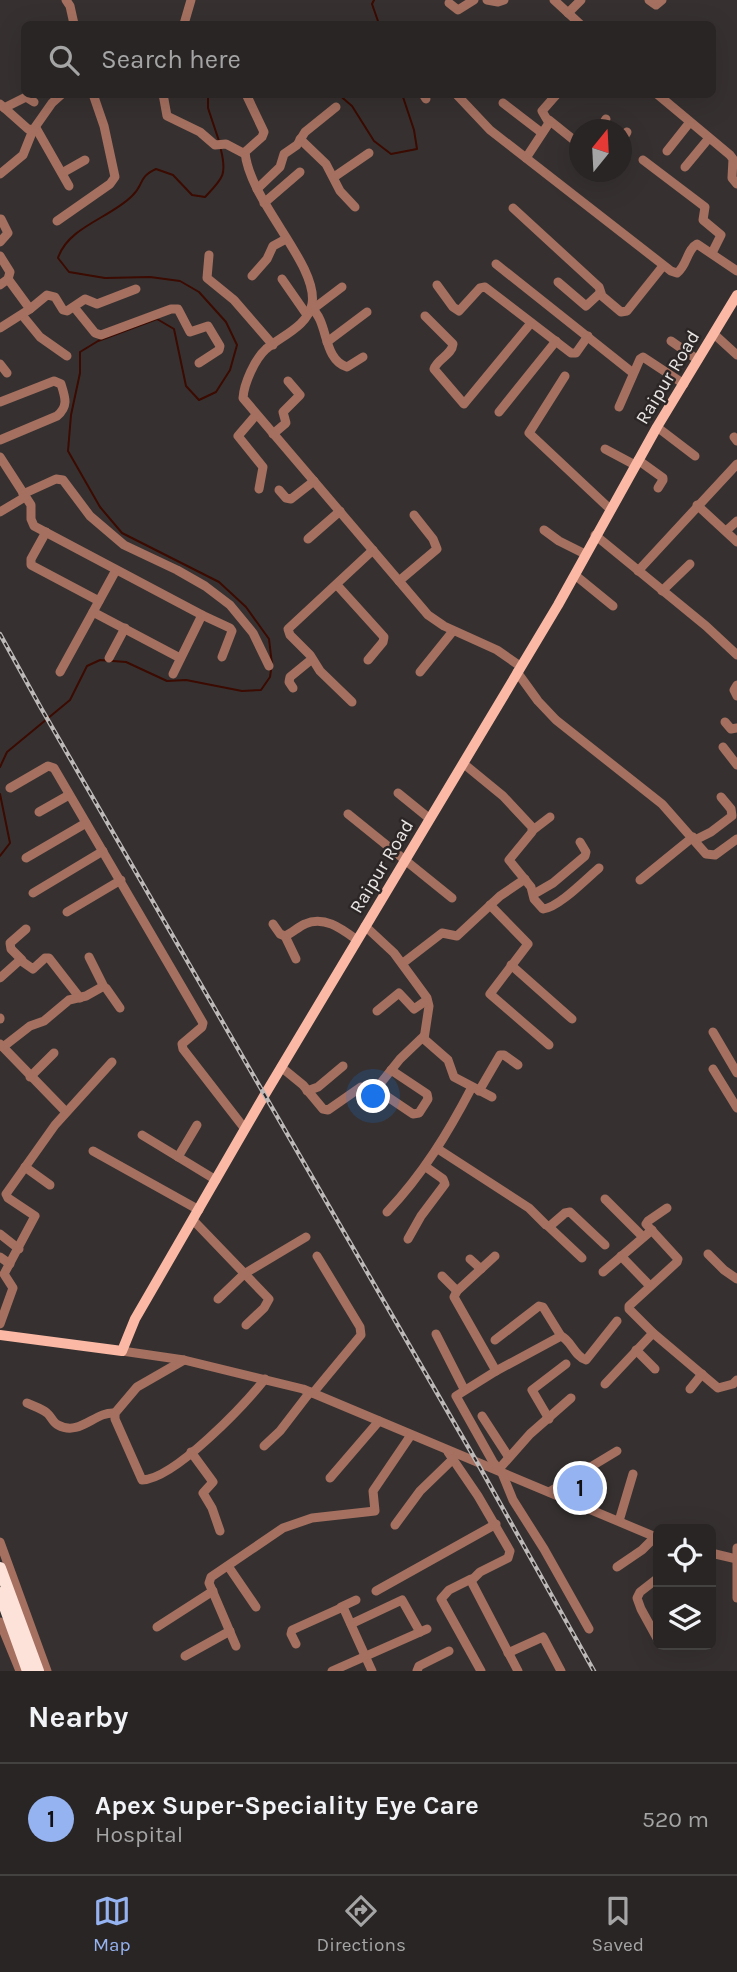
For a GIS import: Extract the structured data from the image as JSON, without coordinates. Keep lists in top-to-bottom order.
{
  "streets": {
    "main road": ["Raipur Road"]
  },
  "north": "top",
  "page": {
    "search": "Search here",
    "pins": "1",
    "heading": "Nearby",
    "list": [
      {
        "mark": "1",
        "name": "Apex Super-Speciality Eye Care",
        "note": "Hospital",
        "value": "520 m"
      }
    ],
    "nav": ["Map", "Directions", "Saved"]
  }
}
